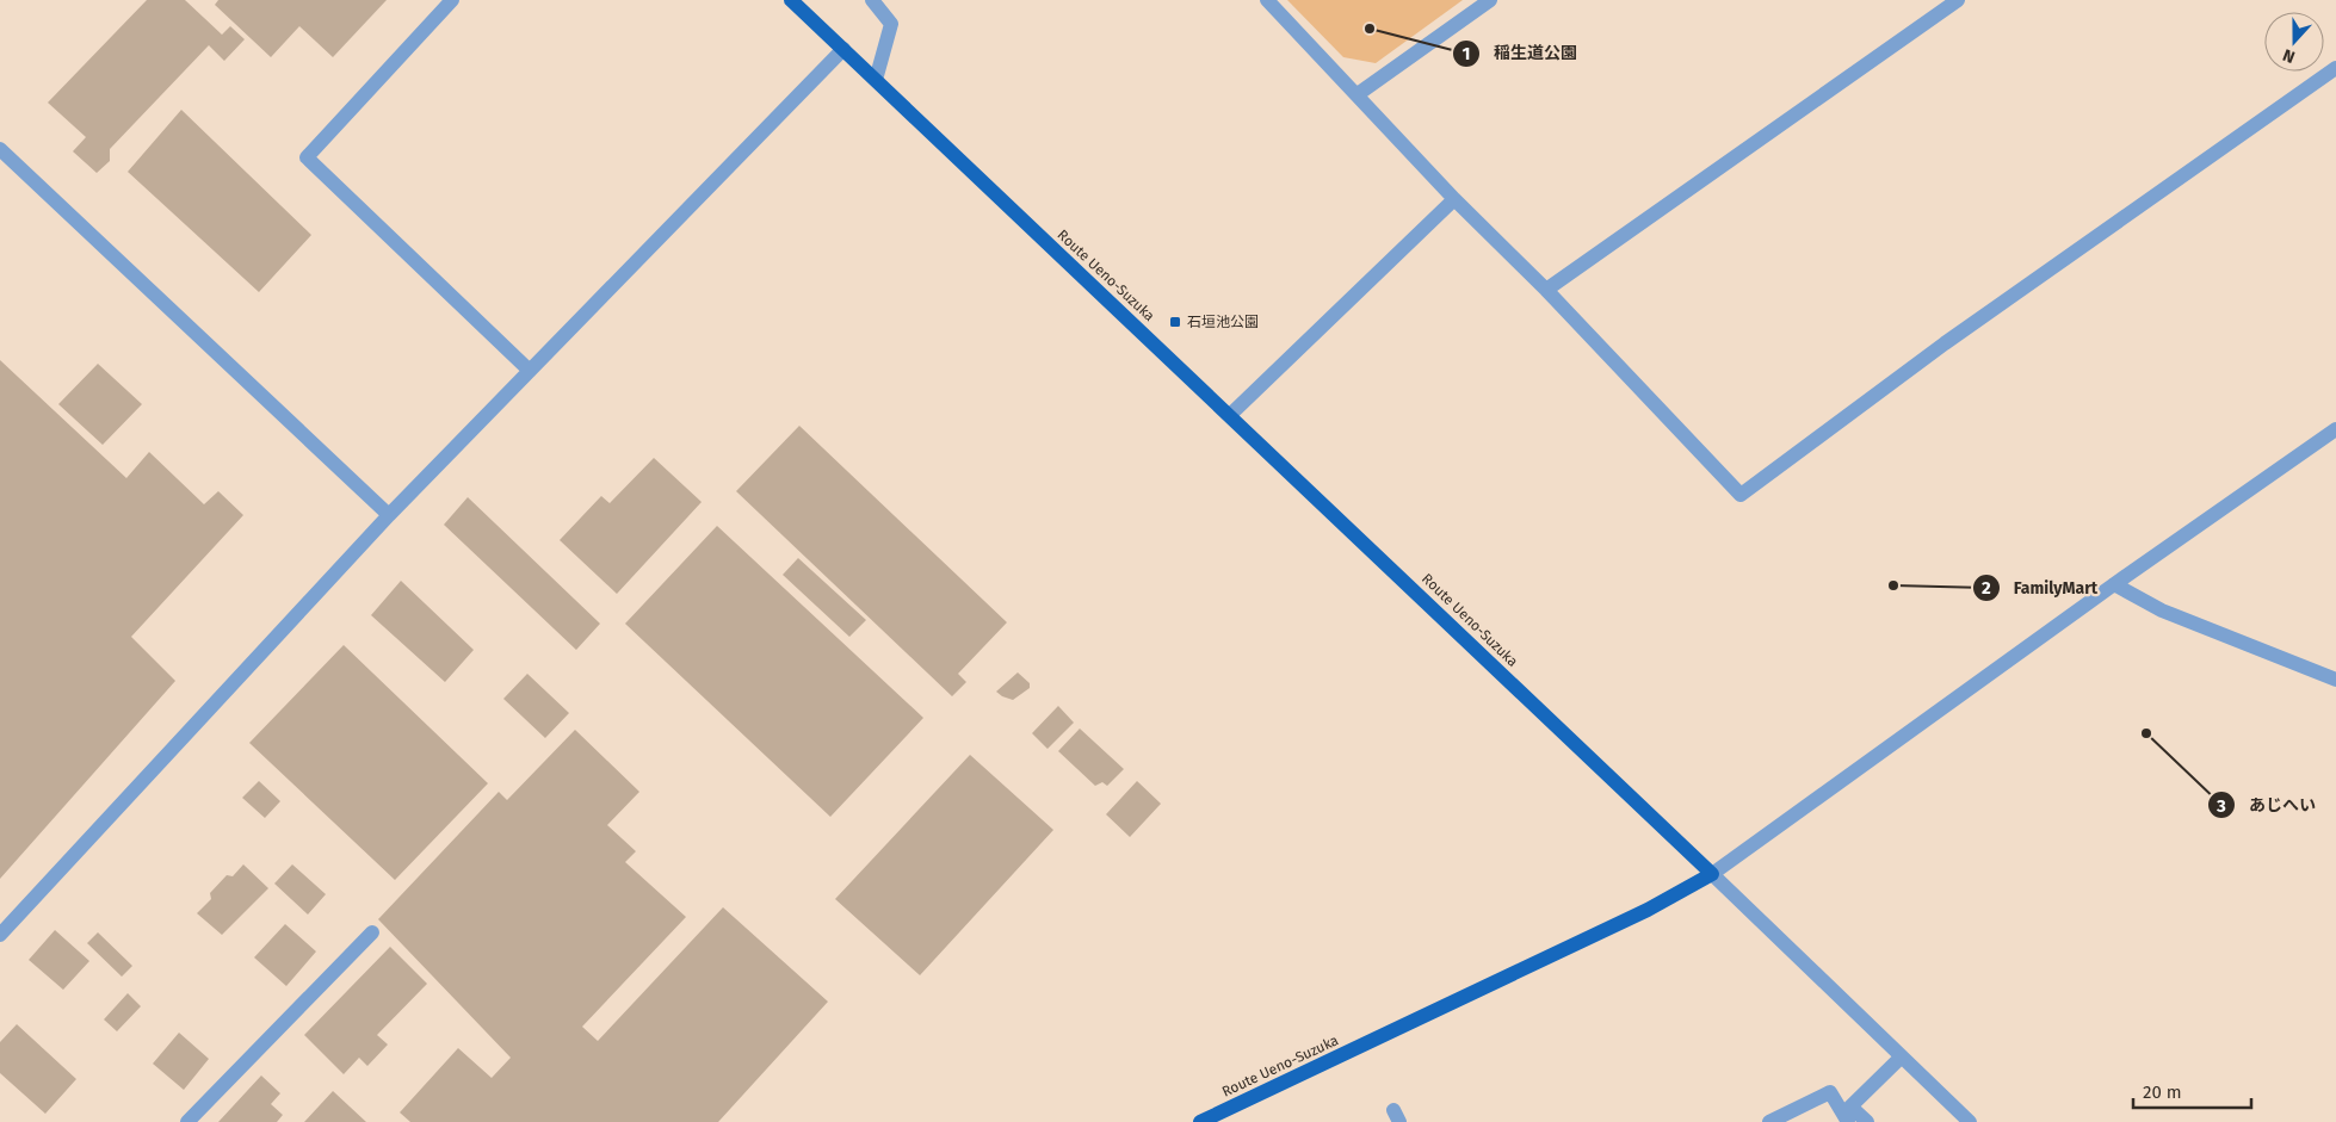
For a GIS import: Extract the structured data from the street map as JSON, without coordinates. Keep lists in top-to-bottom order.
{
  "streets": {
    "main road": ["Route Ueno-Suzuka"]
  },
  "places": {
    "other": ["稲生道公園", "FamilyMart", "あじへい"],
    "transit": ["石垣池公園"]
  },
  "scale_bar": "20 m",
  "north": "bottom"
}
